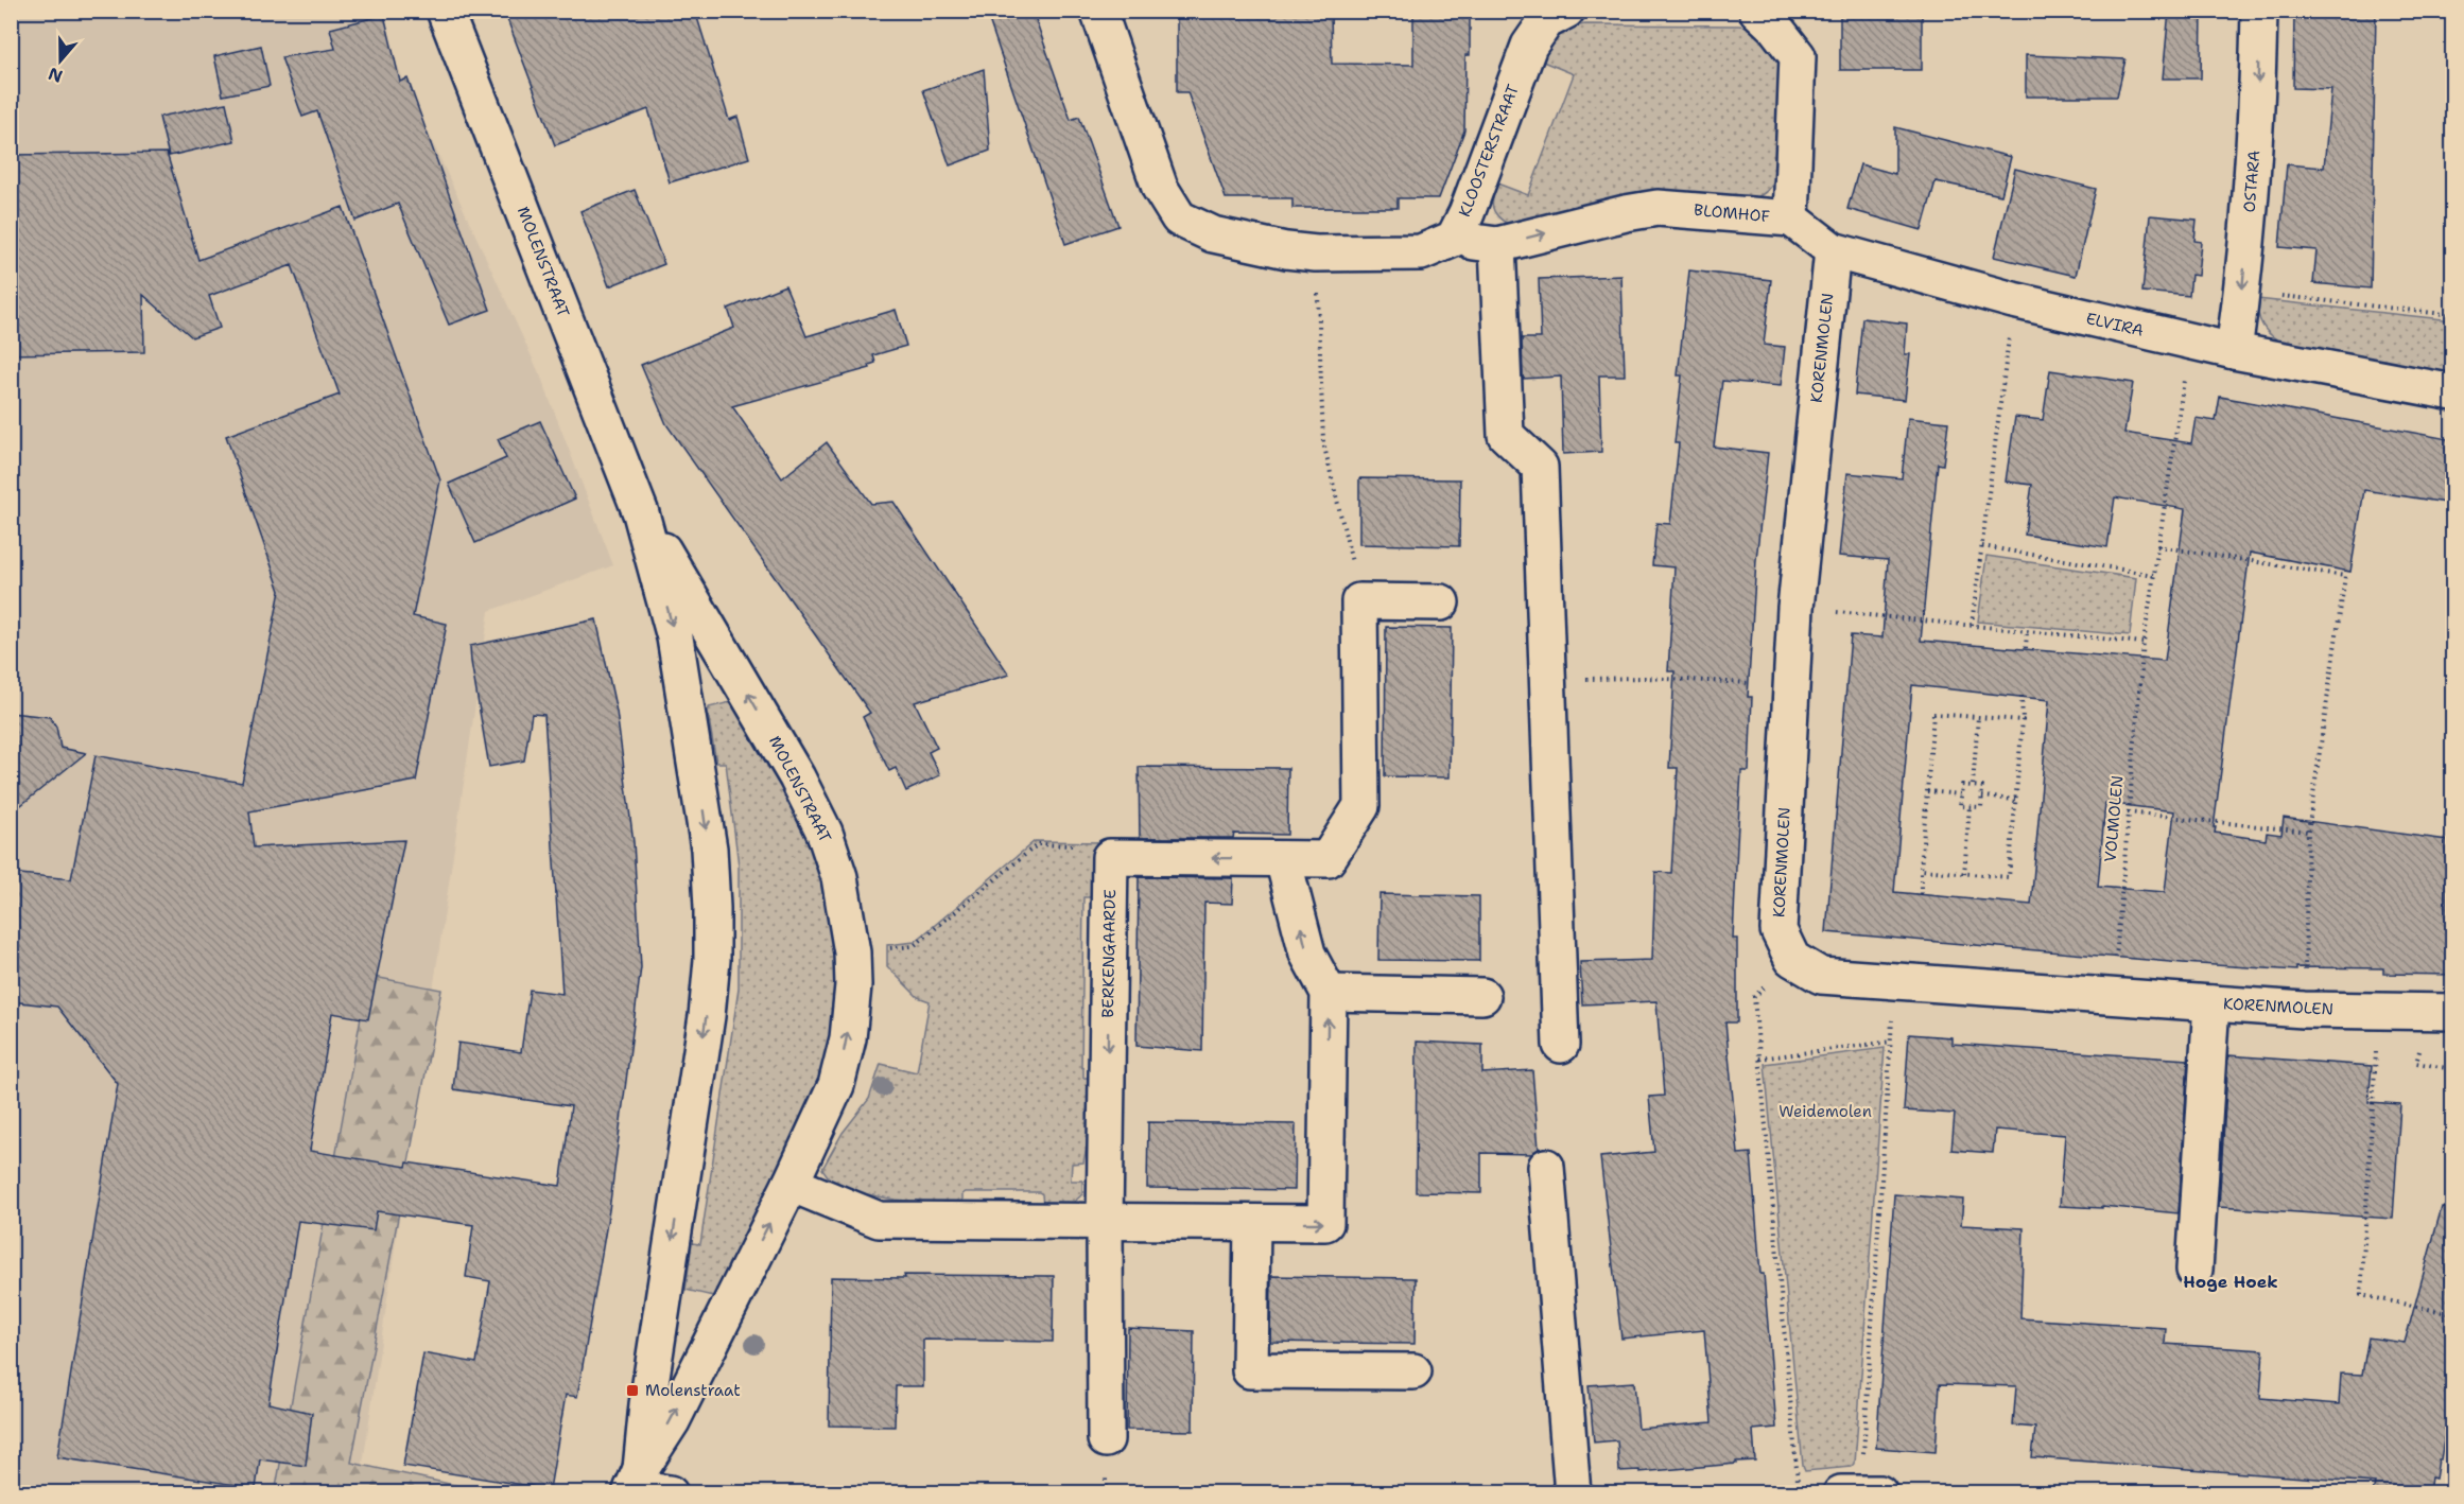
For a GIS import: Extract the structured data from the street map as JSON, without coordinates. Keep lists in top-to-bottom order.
{
  "streets": {
    "street": [
      "KLOOSTERSTRAAT",
      "OSTARA",
      "BLOMHOF",
      "MOLENSTRAAT",
      "ELVIRA",
      "KORENMOLEN",
      "BERKENGAARDE"
    ],
    "path": ["VOLMOLEN"]
  },
  "crossings": [
    ["KLOOSTERSTRAAT", "BLOMHOF"],
    ["OSTARA", "ELVIRA"],
    ["BLOMHOF", "ELVIRA"],
    ["ELVIRA", "KORENMOLEN"],
    ["ELVIRA", "VOLMOLEN"],
    ["KORENMOLEN", "VOLMOLEN"]
  ],
  "one_way": ["OSTARA", "BLOMHOF"],
  "districts": ["Hoge Hoek"],
  "parks": ["Weidemolen"],
  "places": {
    "transit": ["Molenstraat"]
  },
  "north": "bottom"
}
